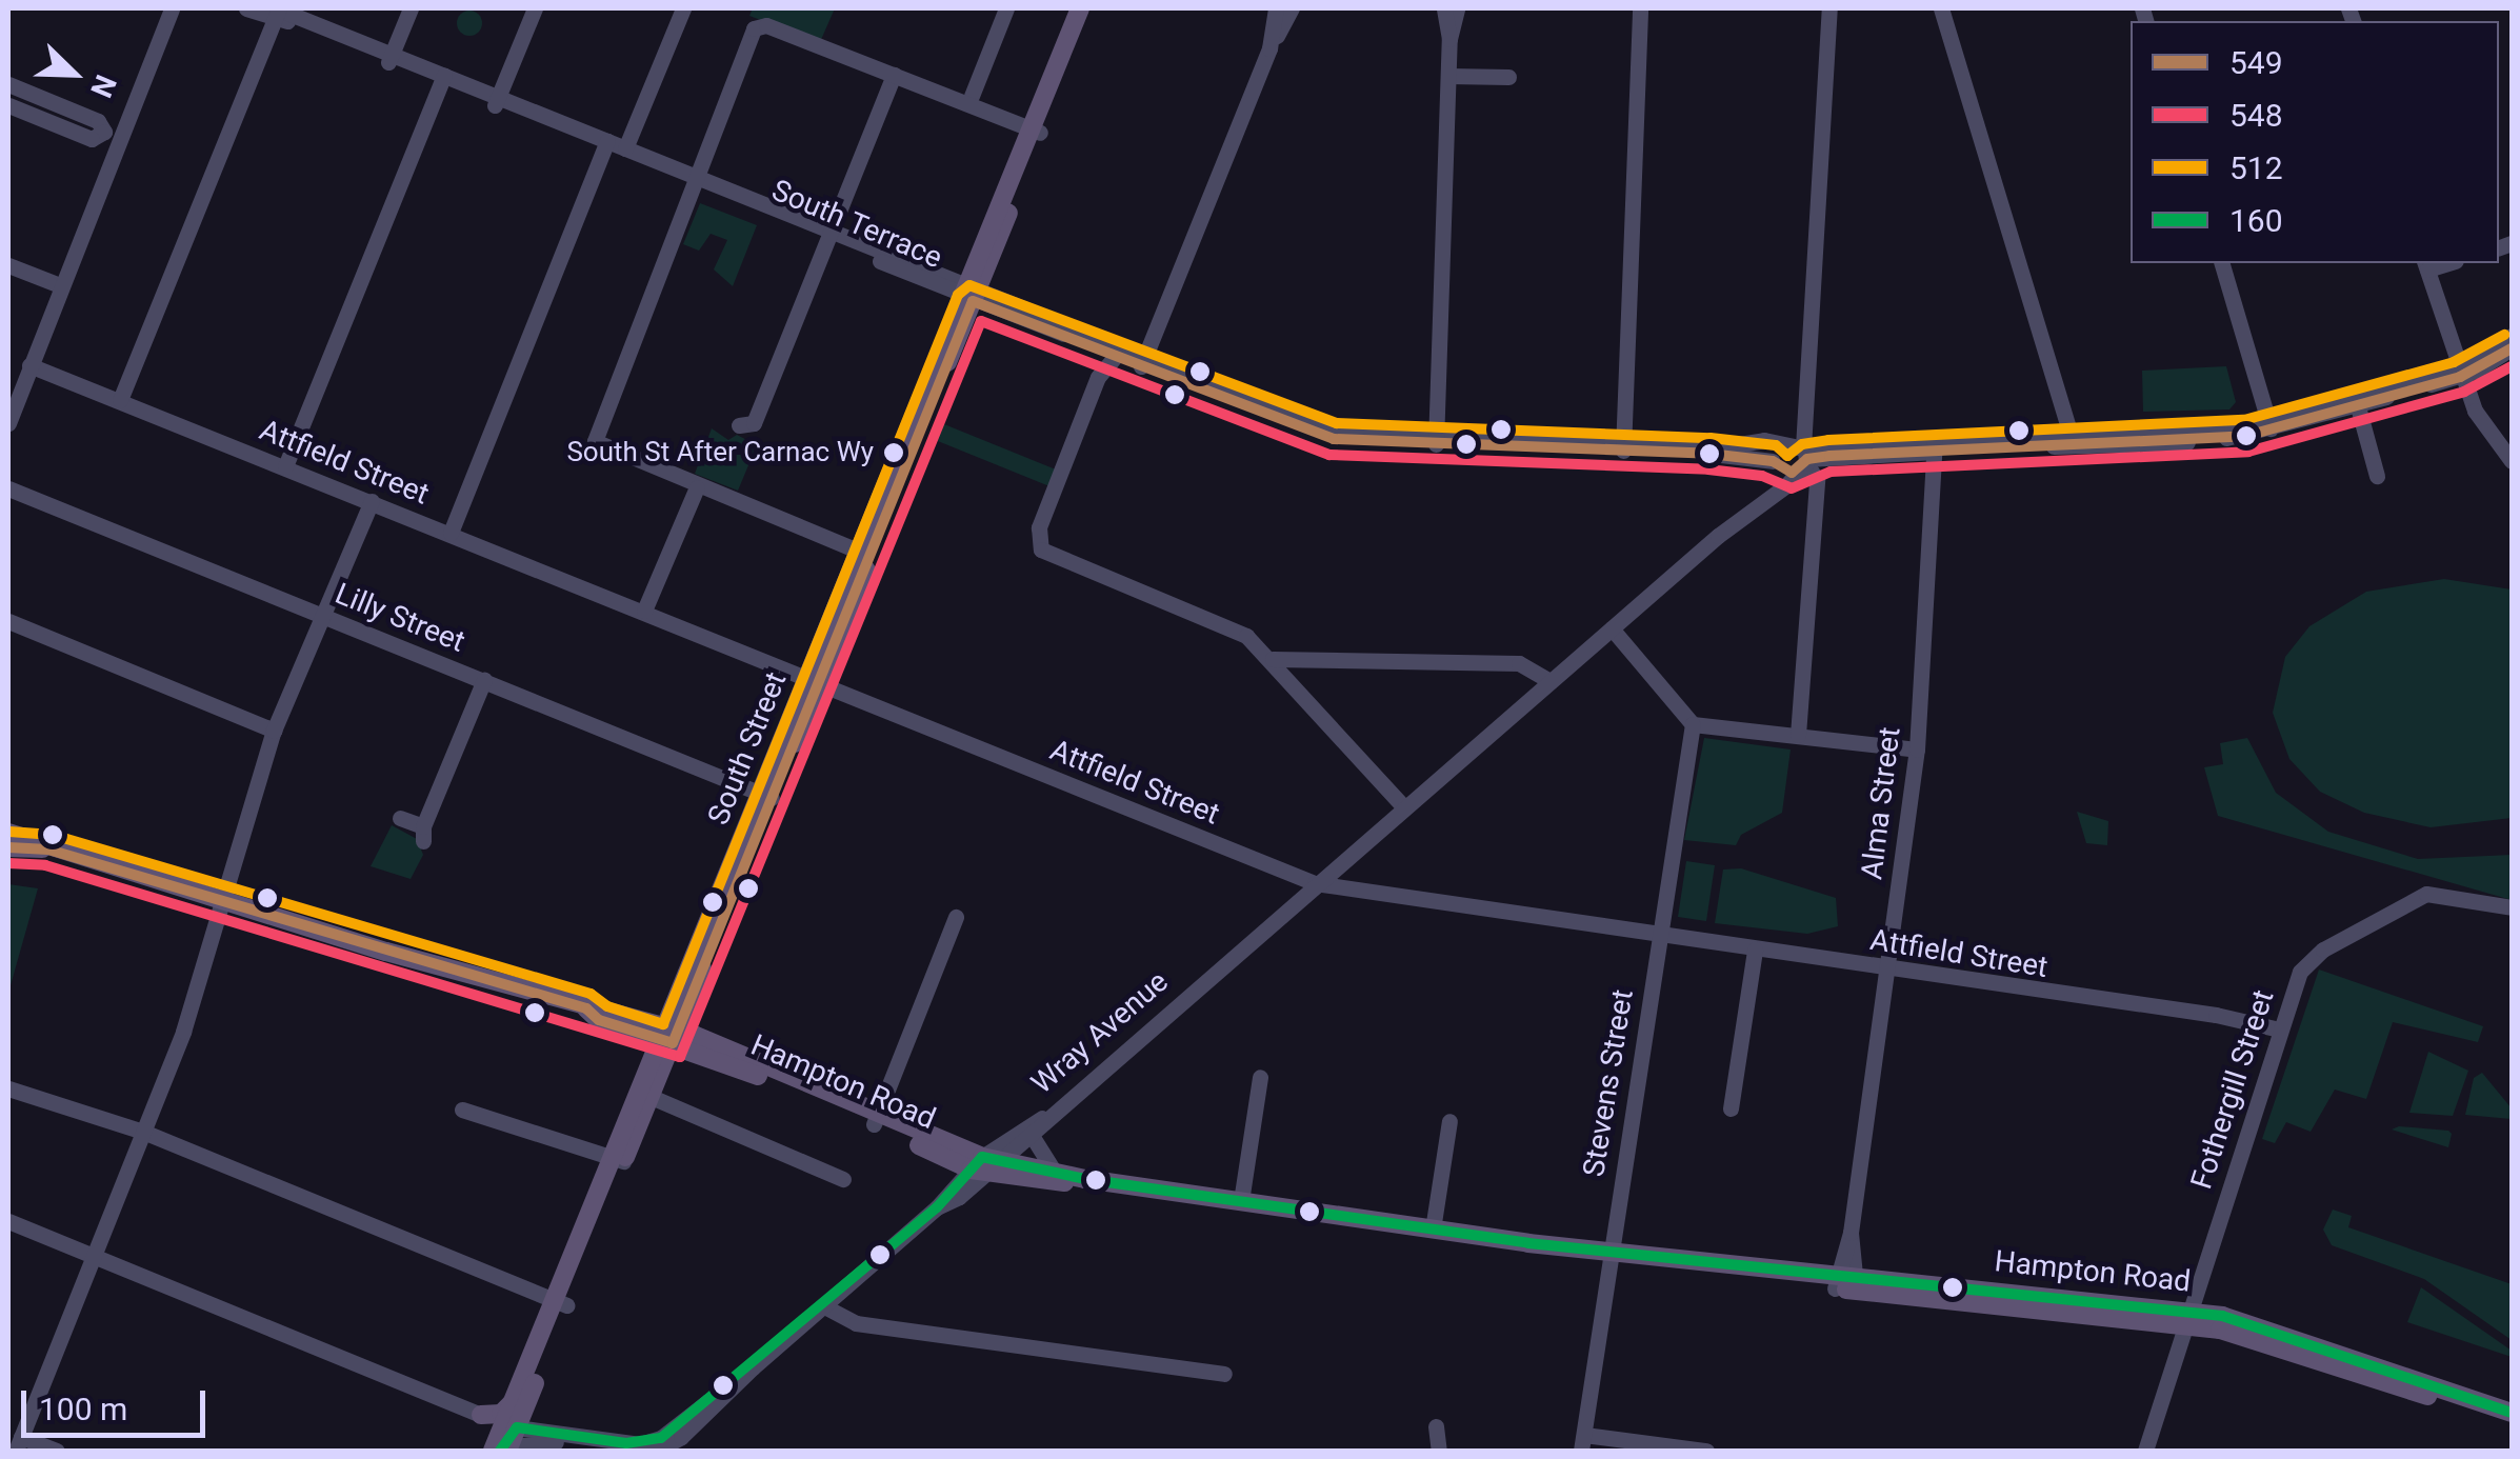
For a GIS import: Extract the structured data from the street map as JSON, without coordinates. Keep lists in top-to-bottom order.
{
  "streets": {
    "main road": ["South Street", "Hampton Road"],
    "street": [
      "South Terrace",
      "Attfield Street",
      "Lilly Street",
      "Alma Street",
      "Wray Avenue",
      "Stevens Street",
      "Fothergill Street"
    ]
  },
  "crossings": [
    ["South Terrace", "South Street"],
    ["South Terrace", "Alma Street"],
    ["South Terrace", "Wray Avenue"],
    ["Attfield Street", "South Street"],
    ["Attfield Street", "Alma Street"],
    ["Attfield Street", "Wray Avenue"],
    ["Attfield Street", "Stevens Street"],
    ["Attfield Street", "Fothergill Street"],
    ["Lilly Street", "South Street"],
    ["South Street", "Hampton Road"],
    ["Alma Street", "Hampton Road"],
    ["Wray Avenue", "Hampton Road"],
    ["Hampton Road", "Stevens Street"],
    ["Hampton Road", "Fothergill Street"]
  ],
  "places": ["South St After Carnac Wy"],
  "lines": [
    "transit line 512",
    "transit line 549",
    "transit line 548",
    "transit line 160"
  ],
  "legend": [
    "549",
    "548",
    "512",
    "160"
  ],
  "scale_bar": "100 m",
  "north": "bottom right"
}
